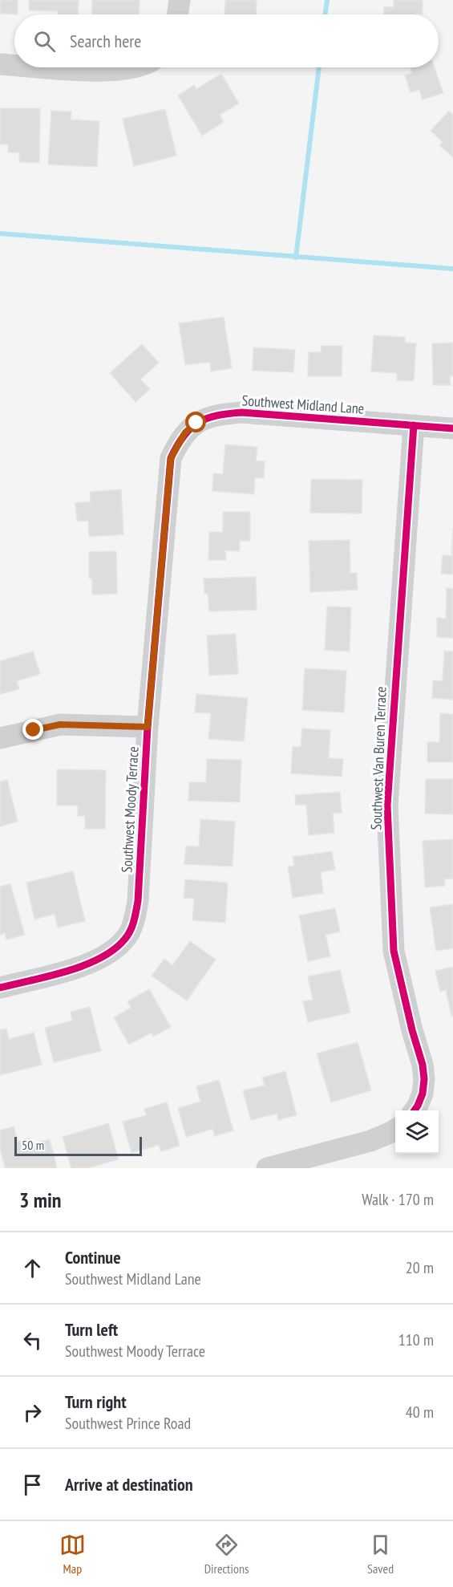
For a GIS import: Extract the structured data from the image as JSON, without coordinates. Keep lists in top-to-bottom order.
{
  "streets": {
    "street": ["Southwest Midland Lane", "Southwest Van Buren Terrace", "Southwest Moody Terrace"]
  },
  "crossings": [
    ["Southwest Midland Lane", "Southwest Van Buren Terrace"],
    ["Southwest Midland Lane", "Southwest Moody Terrace"]
  ],
  "scale_bar": "50 m",
  "page": {
    "search": "Search here",
    "scale": "50 m",
    "heading": ["3 min", "Walk · 170 m"],
    "list": [
      ["Continue", "Southwest Midland Lane", "20 m"],
      ["Turn left", "Southwest Moody Terrace", "110 m"],
      ["Turn right", "Southwest Prince Road", "40 m"],
      "Arrive at destination"
    ],
    "nav": ["Map", "Directions", "Saved"]
  }
}
